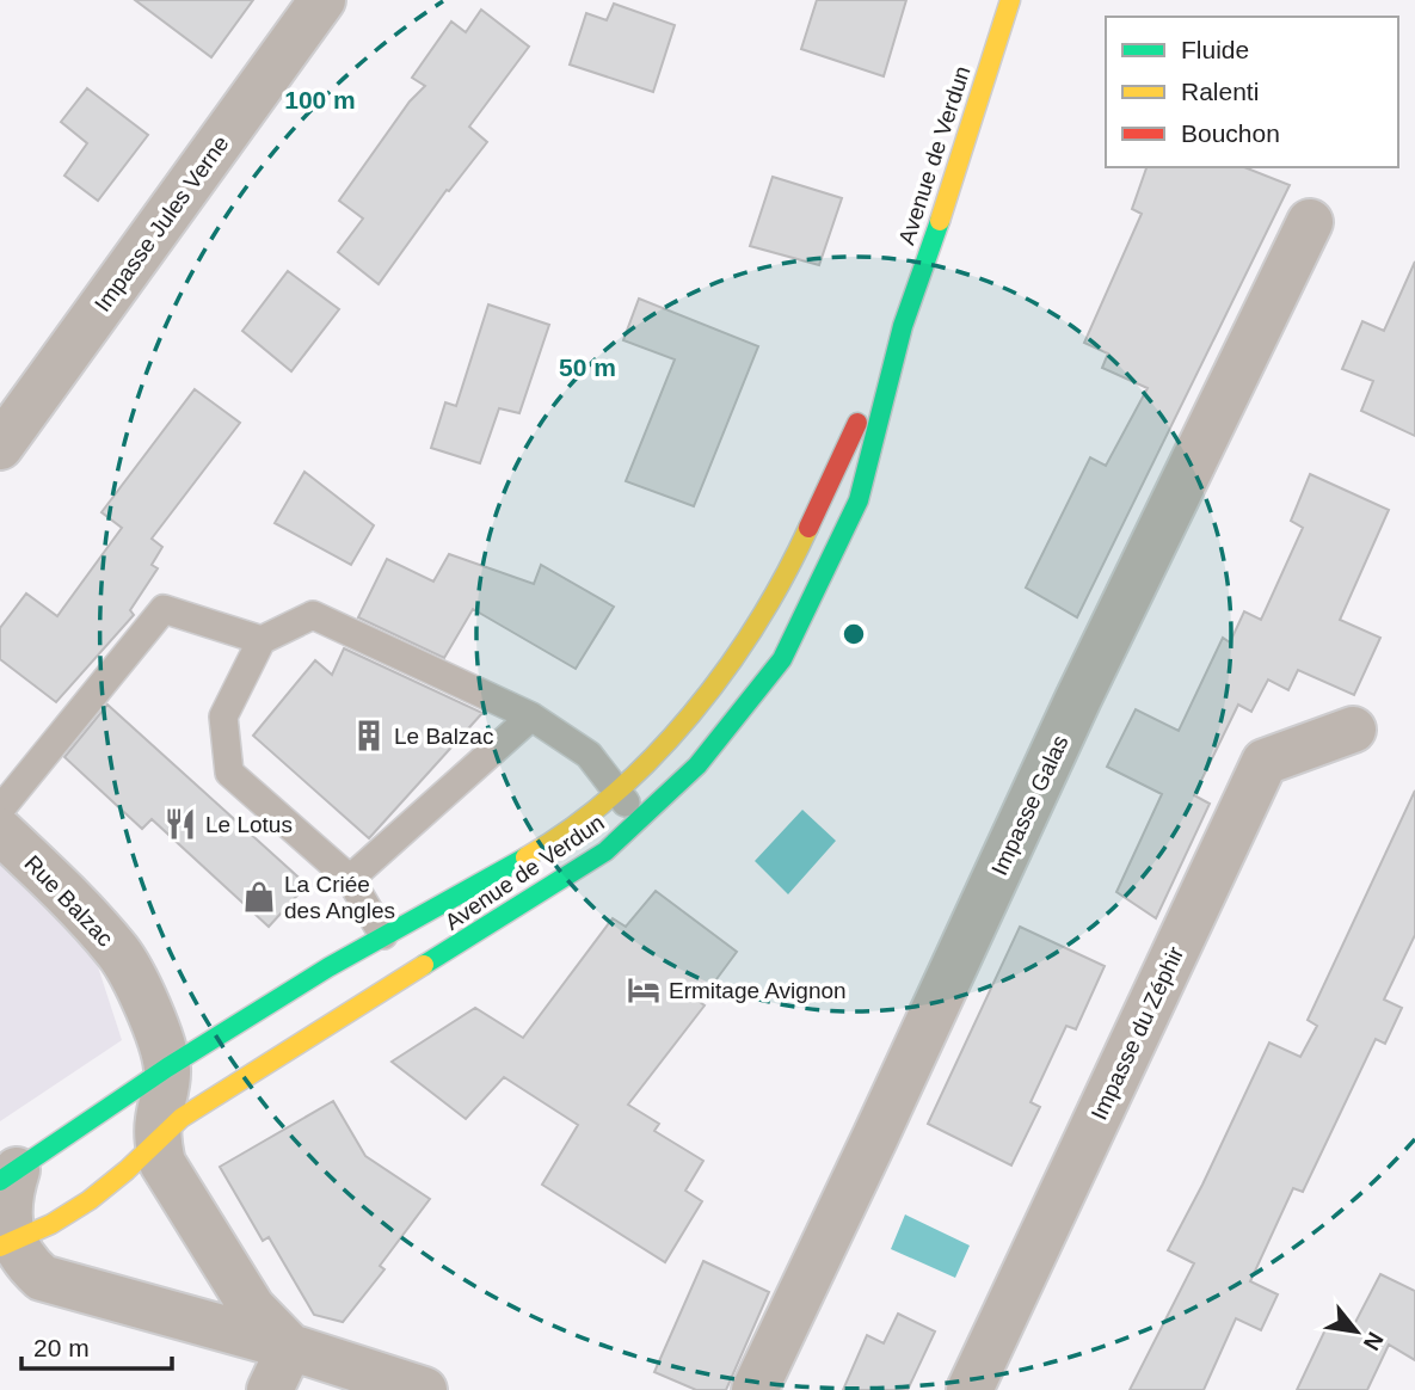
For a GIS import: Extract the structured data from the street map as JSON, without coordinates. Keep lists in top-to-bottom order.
{
  "streets": {
    "main road": ["Avenue de Verdun"],
    "street": [
      "Impasse Jules Verne",
      "Impasse Galas",
      "Rue Balzac",
      "Impasse du Zéphir"
    ]
  },
  "crossings": [
    ["Avenue de Verdun", "Rue Balzac"]
  ],
  "places": {
    "building": ["Le Balzac"],
    "restaurant": ["Le Lotus"],
    "shop": ["La Criée des Angles"],
    "hotel": ["Ermitage Avignon"]
  },
  "legend": ["Fluide", "Ralenti", "Bouchon"],
  "scale_bar": "20 m",
  "north": "bottom right",
  "rings": ["100 m", "50 m"]
}
